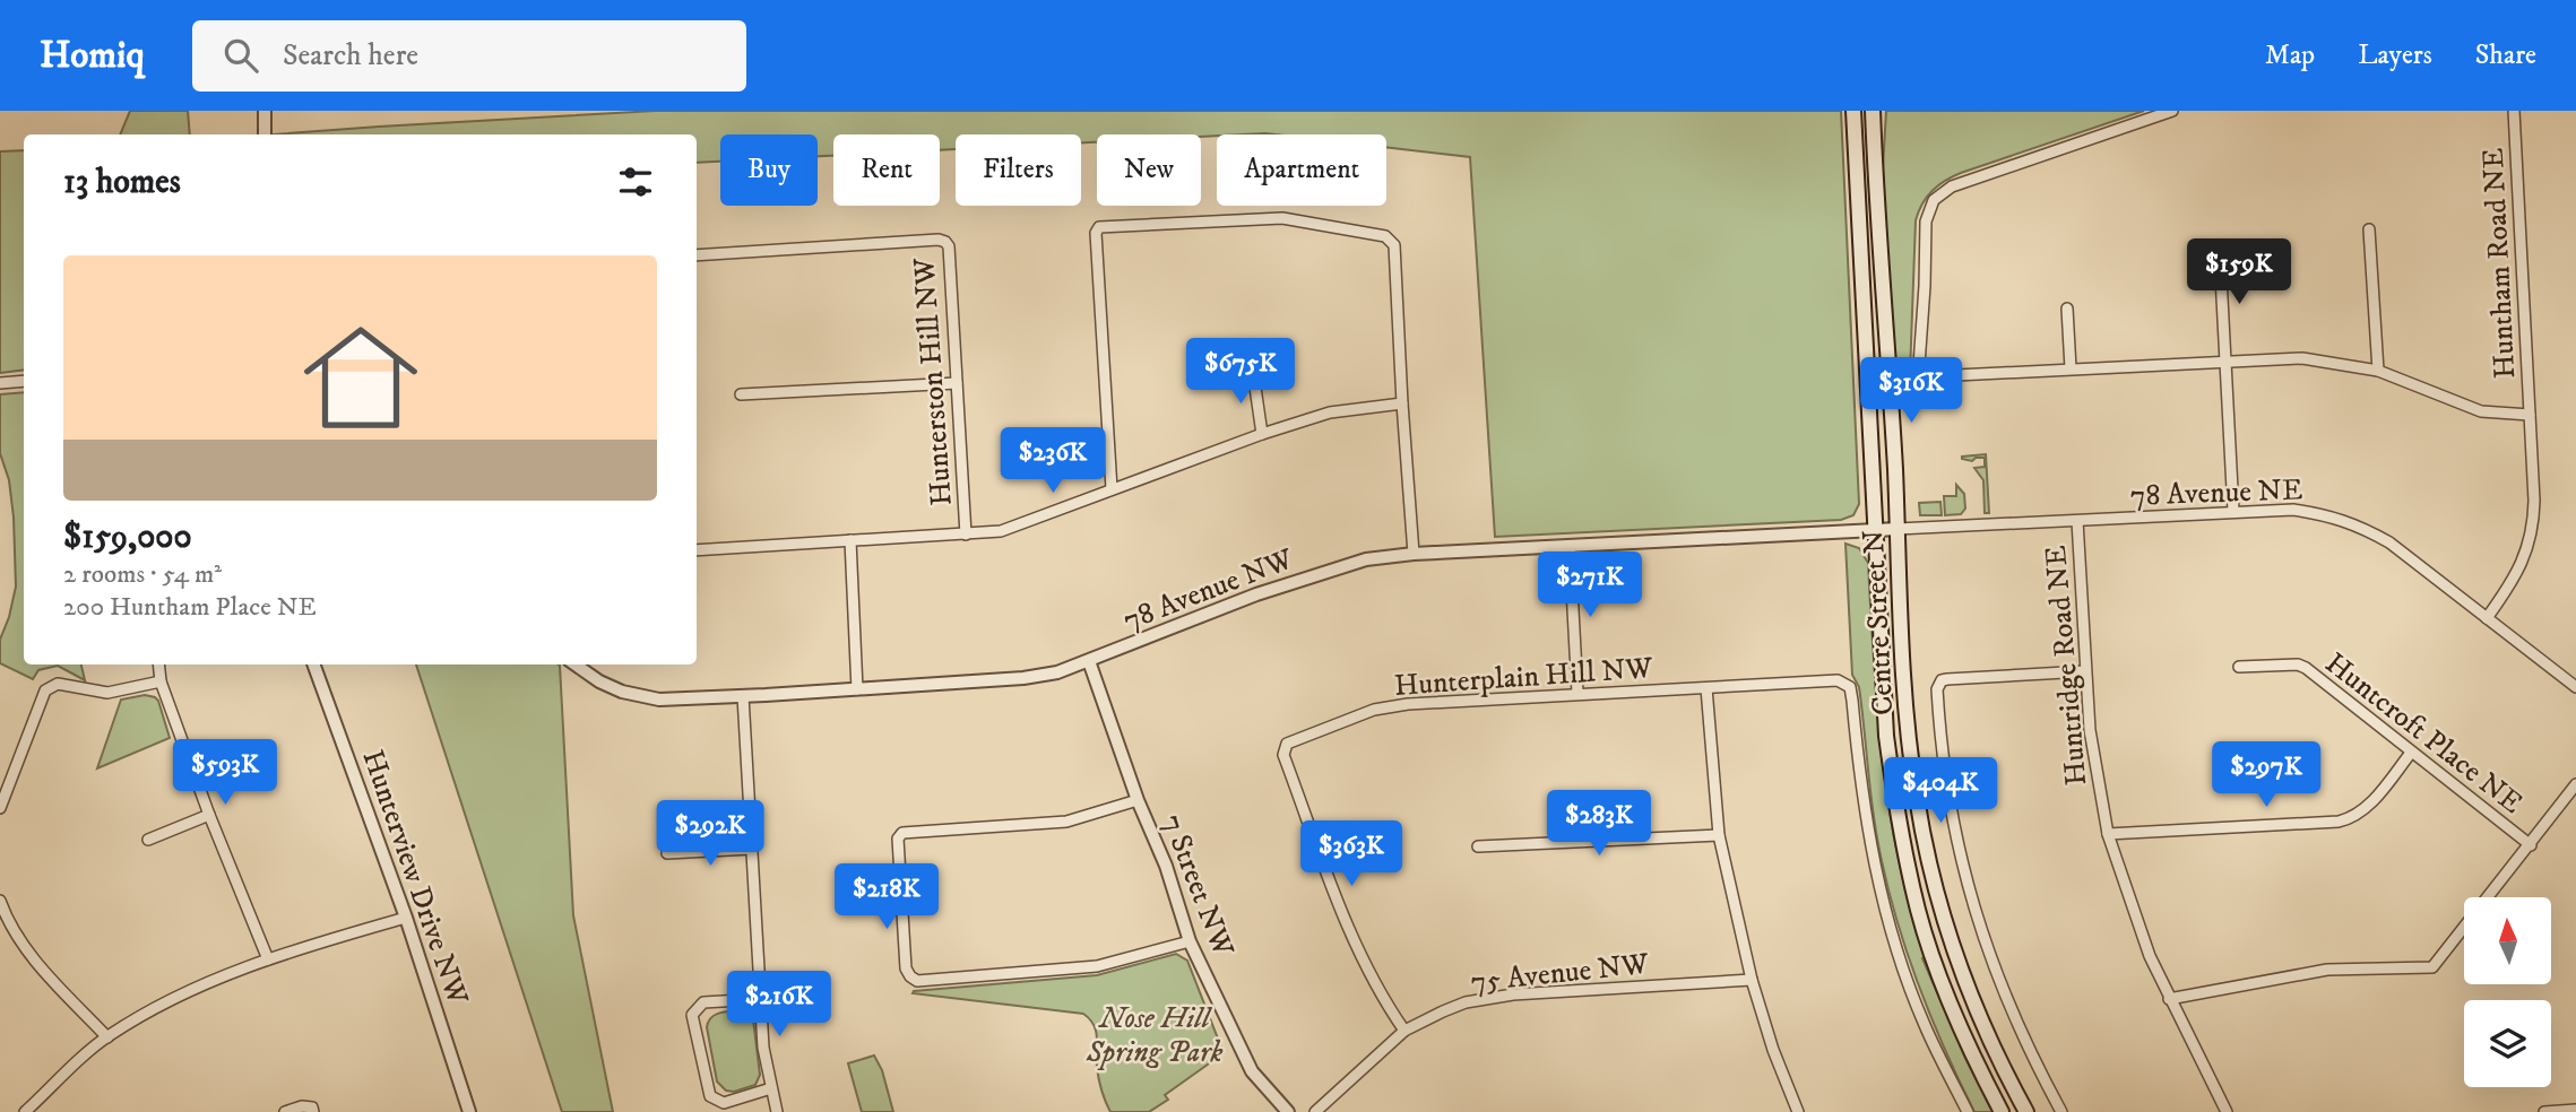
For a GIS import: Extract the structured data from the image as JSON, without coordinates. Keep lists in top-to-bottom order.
{
  "streets": {
    "main road": ["Centre Street N"],
    "street": [
      "Huntham Road NE",
      "Hunterston Hill NW",
      "78 Avenue NE",
      "78 Avenue NW",
      "Huntridge Road NE",
      "Hunterplain Hill NW",
      "Huntcroft Place NE",
      "Hunterview Drive NW",
      "7 Street NW",
      "75 Avenue NW"
    ]
  },
  "crossings": [
    ["Huntham Road NE", "78 Avenue NE"],
    ["78 Avenue NE", "78 Avenue NW"],
    ["78 Avenue NE", "Centre Street N"],
    ["78 Avenue NE", "Huntridge Road NE"],
    ["78 Avenue NW", "Centre Street N"],
    ["78 Avenue NW", "7 Street NW"],
    ["Hunterplain Hill NW", "75 Avenue NW"]
  ],
  "parks": ["Nose Hill Spring Park"],
  "north": "top",
  "page": {
    "header": "Homiq",
    "search": "Search here",
    "nav": ["Map", "Layers", "Share"],
    "chip": [
      "Buy",
      "Rent",
      "Filters",
      "New",
      "Apartment"
    ],
    "heading": "13 homes",
    "list": [
      {
        "name": "$159,000",
        "note": "2 rooms · 54 m² · 200 Huntham Place NE"
      }
    ],
    "price": [
      "$159K",
      "$675K",
      "$316K",
      "$236K",
      "$271K",
      "$593K",
      "$297K",
      "$404K",
      "$283K",
      "$292K",
      "$363K",
      "$218K",
      "$216K"
    ]
  }
}
